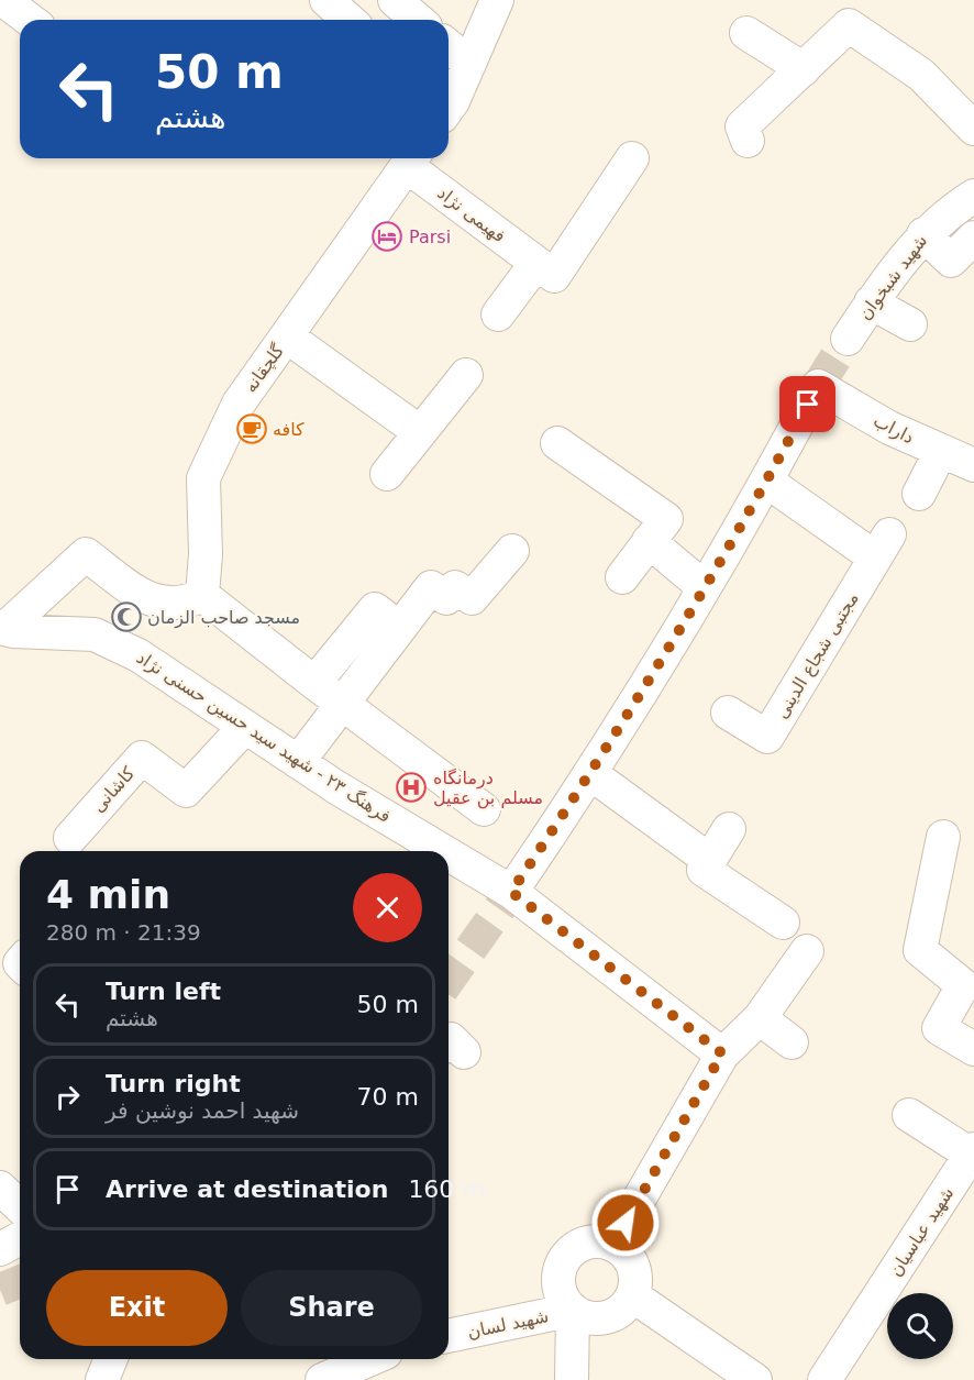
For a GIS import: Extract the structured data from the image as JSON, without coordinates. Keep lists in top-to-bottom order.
{
  "streets": {
    "street": [
      "فهیمی نژاد",
      "شهید شبخوان",
      "گلچقانه",
      "داراب",
      "مجتبی شجاع الدینی",
      "فرهنگ ۲۳ - شهید سید حسین حسنی نژاد",
      "کاشانی",
      "شهید عباسیان",
      "شهید لسان"
    ]
  },
  "crossings": [
    ["فهیمی نژاد", "گلچقانه"],
    ["داراب", "مجتبی شجاع الدینی"],
    ["فرهنگ ۲۳ - شهید سید حسین حسنی نژاد", "کاشانی"]
  ],
  "places": {
    "hotel": ["Parsi"],
    "cafe": ["کافه"],
    "mosque": ["مسجد صاحب الزمان"],
    "hospital": ["درمانگاه مسلم بن عقیل"]
  },
  "page": {
    "turn": ["50 m", "هشتم"],
    "heading": ["4 min", "280 m · 21:39"],
    "list": [
      {
        "name": "Turn left",
        "note": "هشتم",
        "value": "50 m"
      },
      {
        "name": "Turn right",
        "note": "شهید احمد نوشین فر",
        "value": "70 m"
      },
      {
        "name": "Arrive at destination",
        "value": "160 m"
      }
    ],
    "buttons": ["Exit", "Share"]
  }
}
